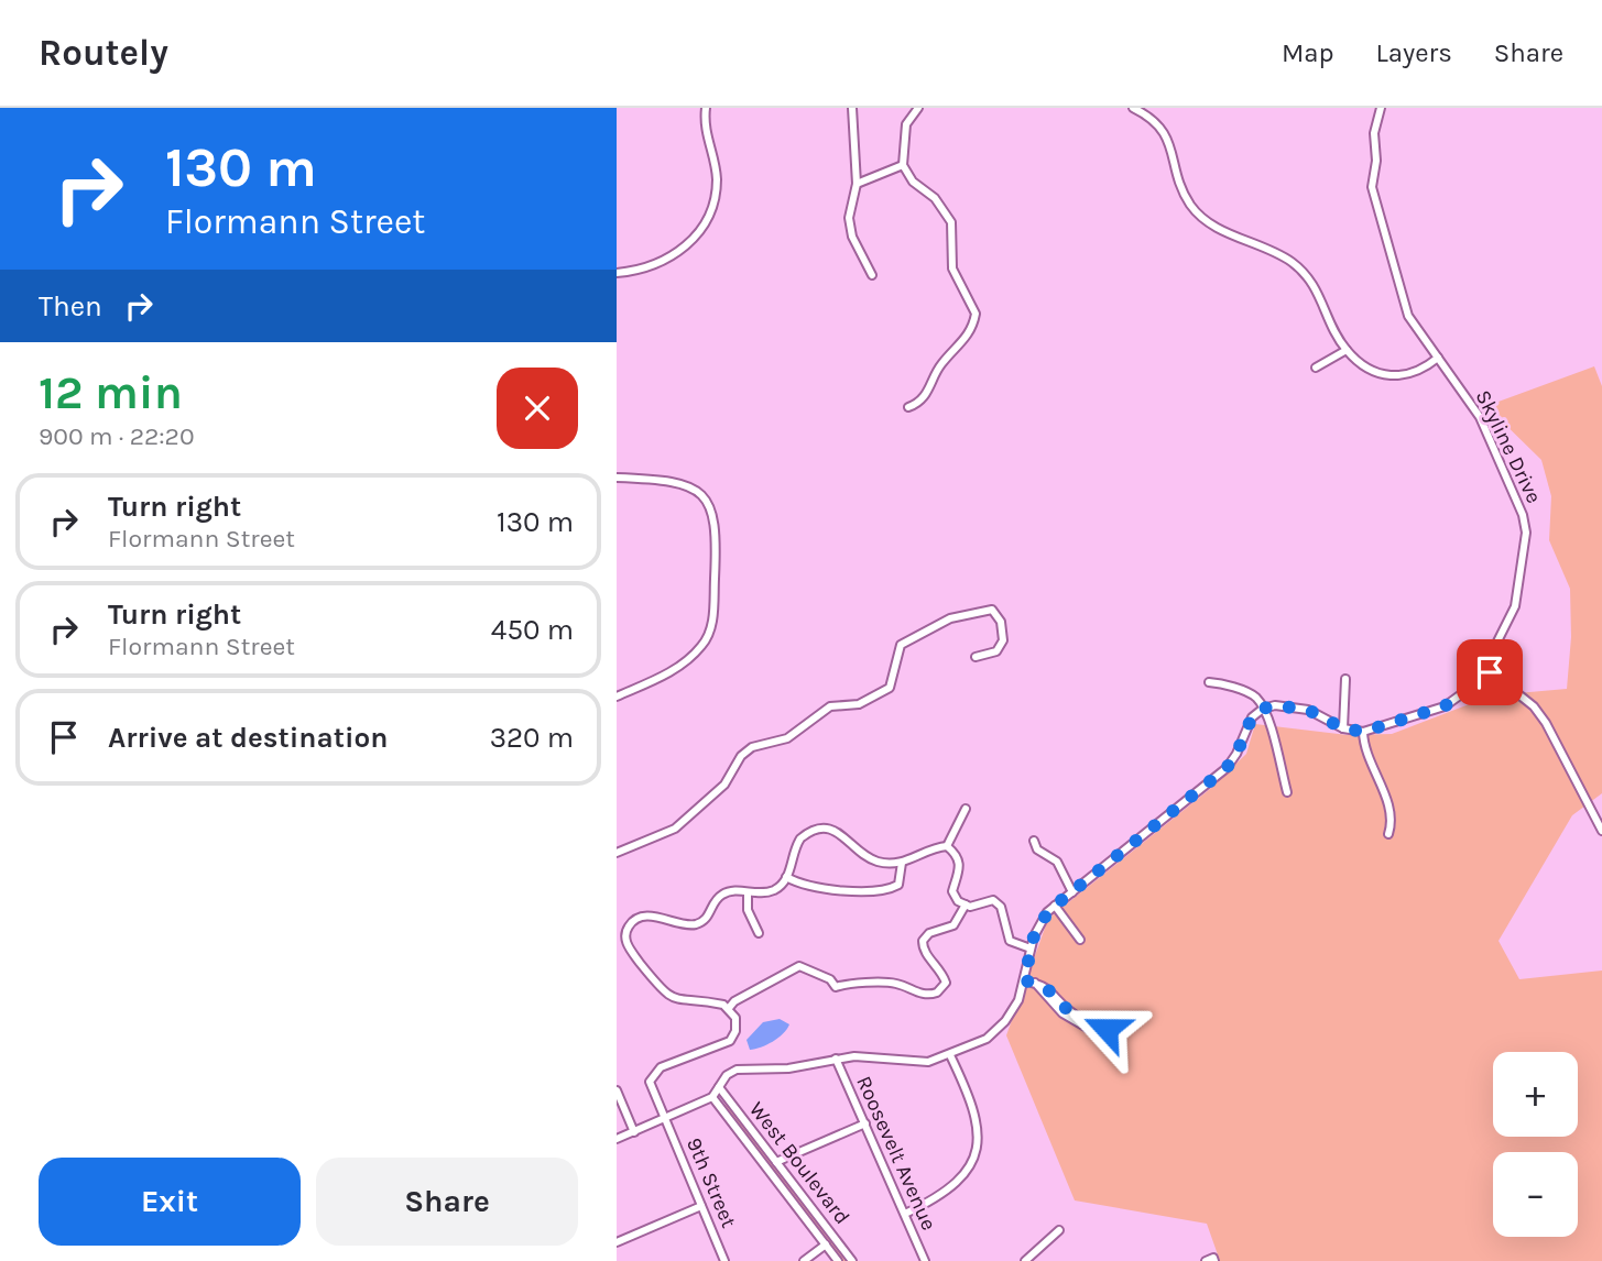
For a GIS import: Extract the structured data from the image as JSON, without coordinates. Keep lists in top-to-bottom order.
{
  "streets": {
    "street": [
      "Skyline Drive",
      "Roosevelt Avenue",
      "West Boulevard",
      "9th Street"
    ]
  },
  "page": {
    "header": "Routely",
    "nav": ["Map", "Layers", "Share"],
    "turn": ["130 m", "Flormann Street"],
    "then": "Then",
    "heading": ["12 min", "900 m · 22:20"],
    "list": [
      {
        "name": "Turn right",
        "note": "Flormann Street",
        "value": "130 m"
      },
      {
        "name": "Turn right",
        "note": "Flormann Street",
        "value": "450 m"
      },
      {
        "name": "Arrive at destination",
        "value": "320 m"
      }
    ],
    "map_buttons": ["+", "−"],
    "buttons": ["Exit", "Share"]
  }
}
